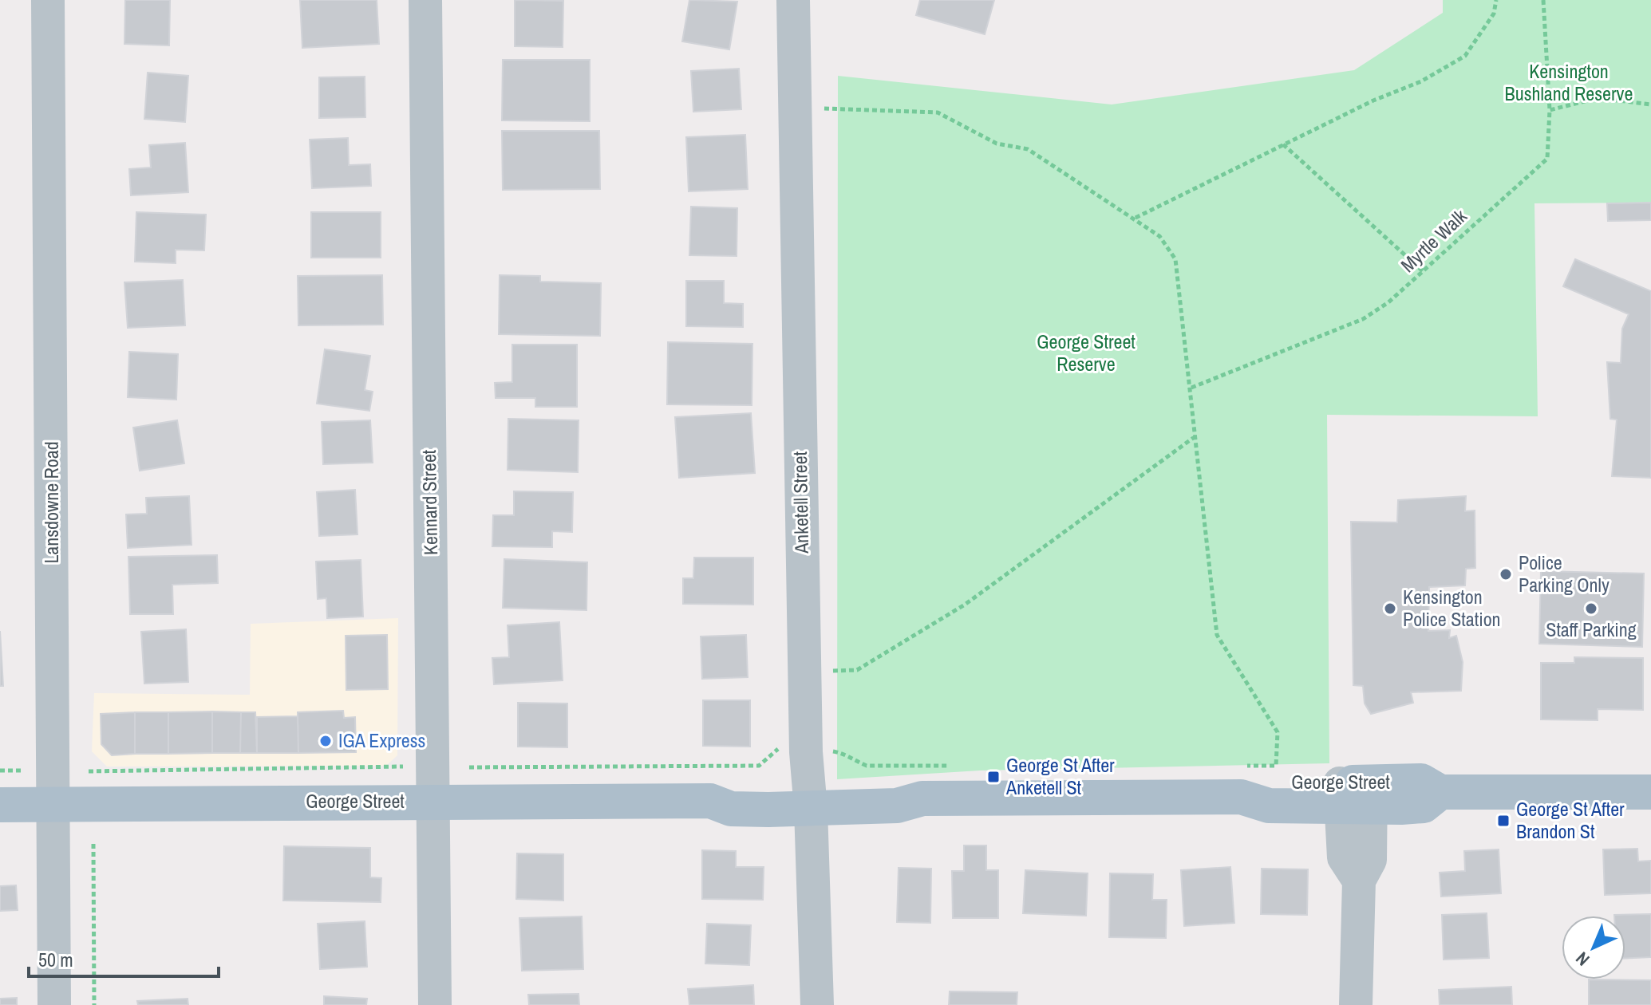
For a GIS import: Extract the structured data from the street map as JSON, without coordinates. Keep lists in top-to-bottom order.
{
  "streets": {
    "main road": ["George Street"],
    "street": ["Lansdowne Road", "Kennard Street", "Anketell Street"],
    "path": ["Myrtle Walk"]
  },
  "crossings": [
    ["Lansdowne Road", "George Street"],
    ["Kennard Street", "George Street"],
    ["Anketell Street", "George Street"]
  ],
  "parks": ["Kensington Bushland Reserve", "George Street Reserve"],
  "places": {
    "other": [
      "Police Parking Only",
      "Kensington Police Station",
      "Staff Parking",
      "IGA Express"
    ],
    "transit": ["George St After Anketell St", "George St After Brandon St"]
  },
  "scale_bar": "50 m",
  "north": "bottom left"
}
